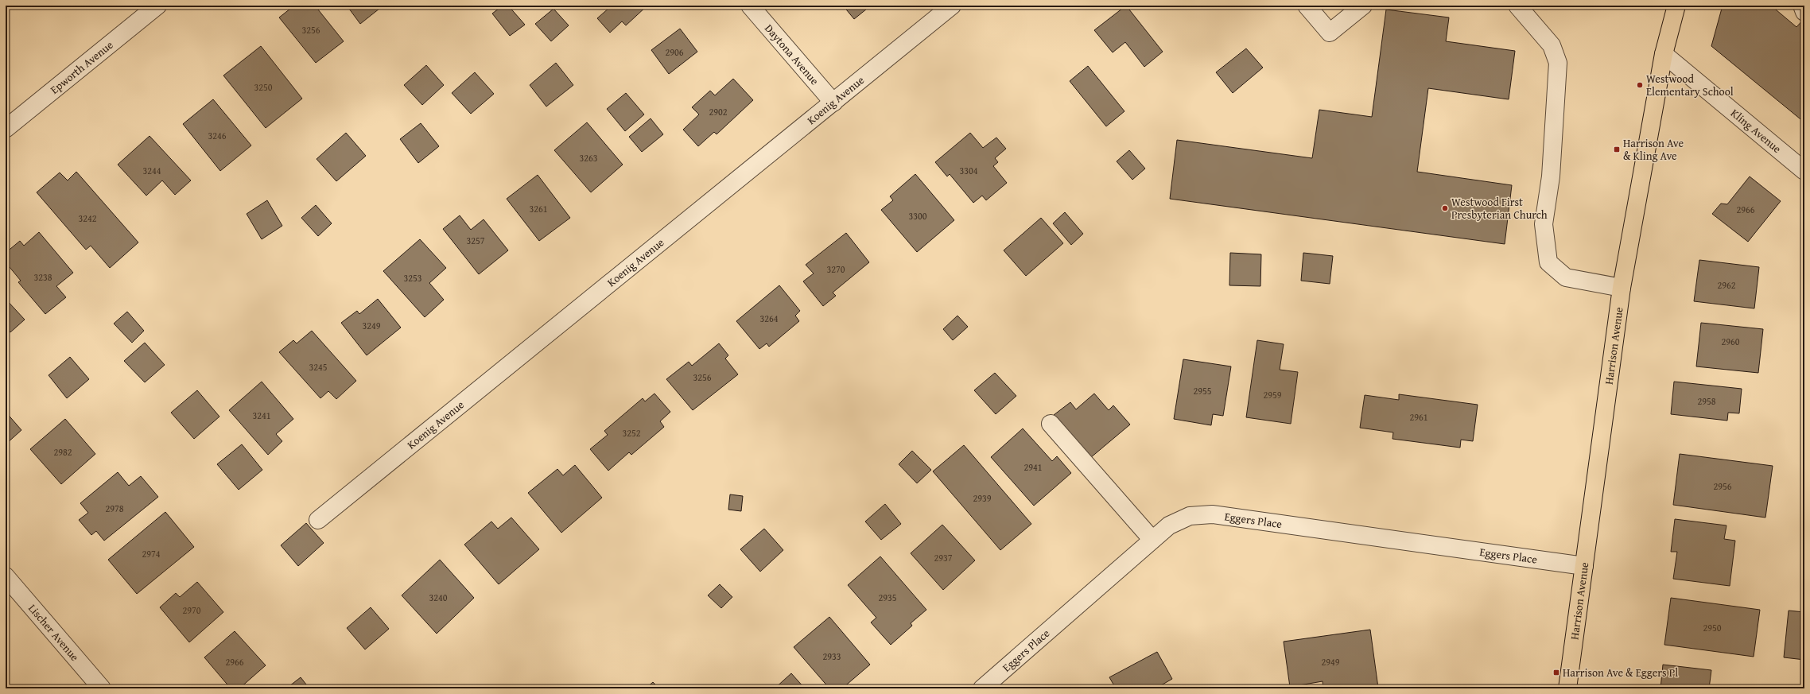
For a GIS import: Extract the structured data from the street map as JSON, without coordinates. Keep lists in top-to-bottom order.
{
  "streets": {
    "main road": ["Harrison Avenue"],
    "street": [
      "Daytona Avenue",
      "Epworth Avenue",
      "Koenig Avenue",
      "Kling Avenue",
      "Eggers Place",
      "Lischer Avenue"
    ]
  },
  "crossings": [
    ["Daytona Avenue", "Koenig Avenue"],
    ["Kling Avenue", "Harrison Avenue"],
    ["Harrison Avenue", "Eggers Place"]
  ],
  "places": {
    "other": ["Westwood Elementary School", "Westwood First Presbyterian Church"],
    "transit": ["Harrison Ave & Kling Ave", "Harrison Ave & Eggers Pl"]
  },
  "house_numbers": [
    "3256",
    "2906",
    "3250",
    "2902",
    "3246",
    "3263",
    "3244",
    "3304",
    "3261",
    "2966",
    "3300",
    "3242",
    "3257",
    "3270",
    "3238",
    "3253",
    "2962",
    "3264",
    "3249",
    "2960",
    "3245",
    "3256",
    "2955",
    "2959",
    "2958",
    "3241",
    "2961",
    "3252",
    "2982",
    "2941",
    "2956",
    "2939",
    "2978",
    "2974",
    "2937",
    "3240",
    "2935",
    "2970",
    "2950",
    "2933",
    "2966",
    "2949"
  ]
}
